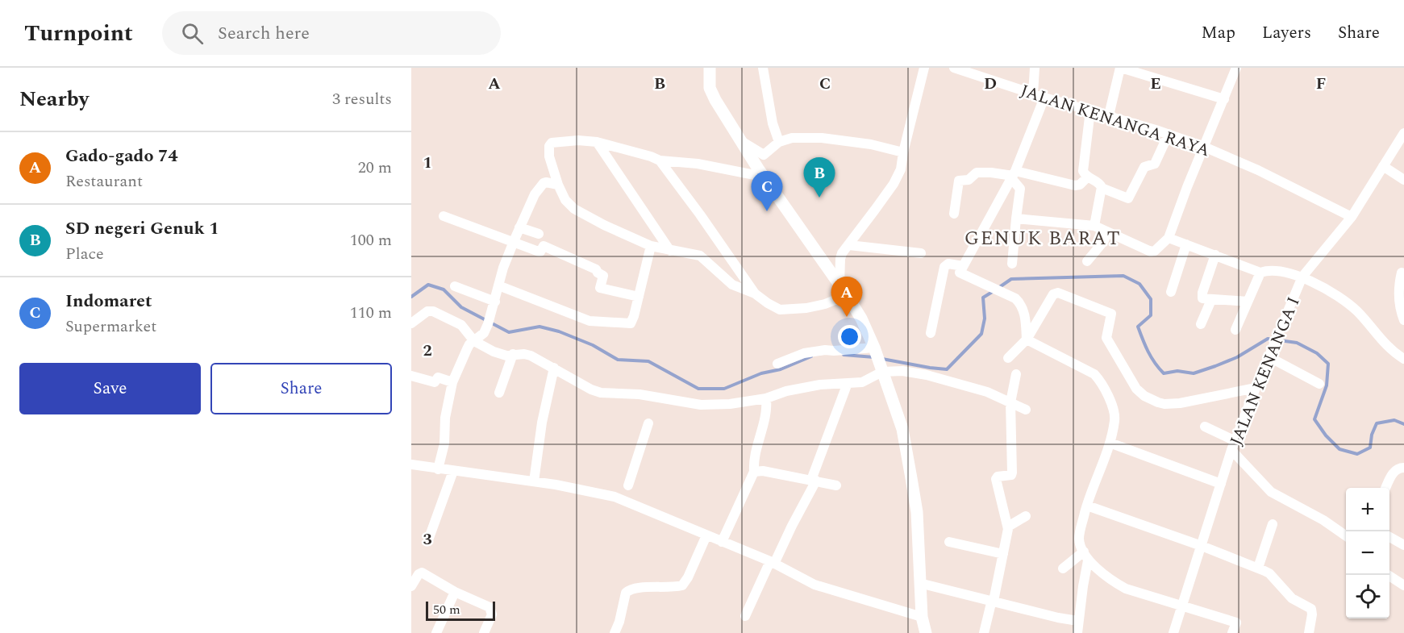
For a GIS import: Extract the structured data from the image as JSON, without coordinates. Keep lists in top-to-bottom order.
{
  "streets": {
    "street": ["JALAN KENANGA RAYA", "JALAN KENANGA I"]
  },
  "crossings": [
    ["JALAN KENANGA RAYA", "JALAN KENANGA I"]
  ],
  "districts": ["GENUK BARAT"],
  "scale_bar": "50 m",
  "page": {
    "header": "Turnpoint",
    "search": "Search here",
    "nav": ["Map", "Layers", "Share"],
    "heading": ["Nearby", "3 results"],
    "list": [
      {
        "mark": "A",
        "name": "Gado-gado 74",
        "note": "Restaurant",
        "value": "20 m"
      },
      {
        "mark": "B",
        "name": "SD negeri Genuk 1",
        "note": "Place",
        "value": "100 m"
      },
      {
        "mark": "C",
        "name": "Indomaret",
        "note": "Supermarket",
        "value": "110 m"
      }
    ],
    "pins": ["B", "C", "A"],
    "buttons": ["Save", "Share"],
    "map_buttons": ["+", "−"],
    "scale": "50 m"
  },
  "grid": {
    "columns": [
      "A",
      "B",
      "C",
      "D",
      "E",
      "F"
    ],
    "rows": ["1", "2", "3"]
  }
}
